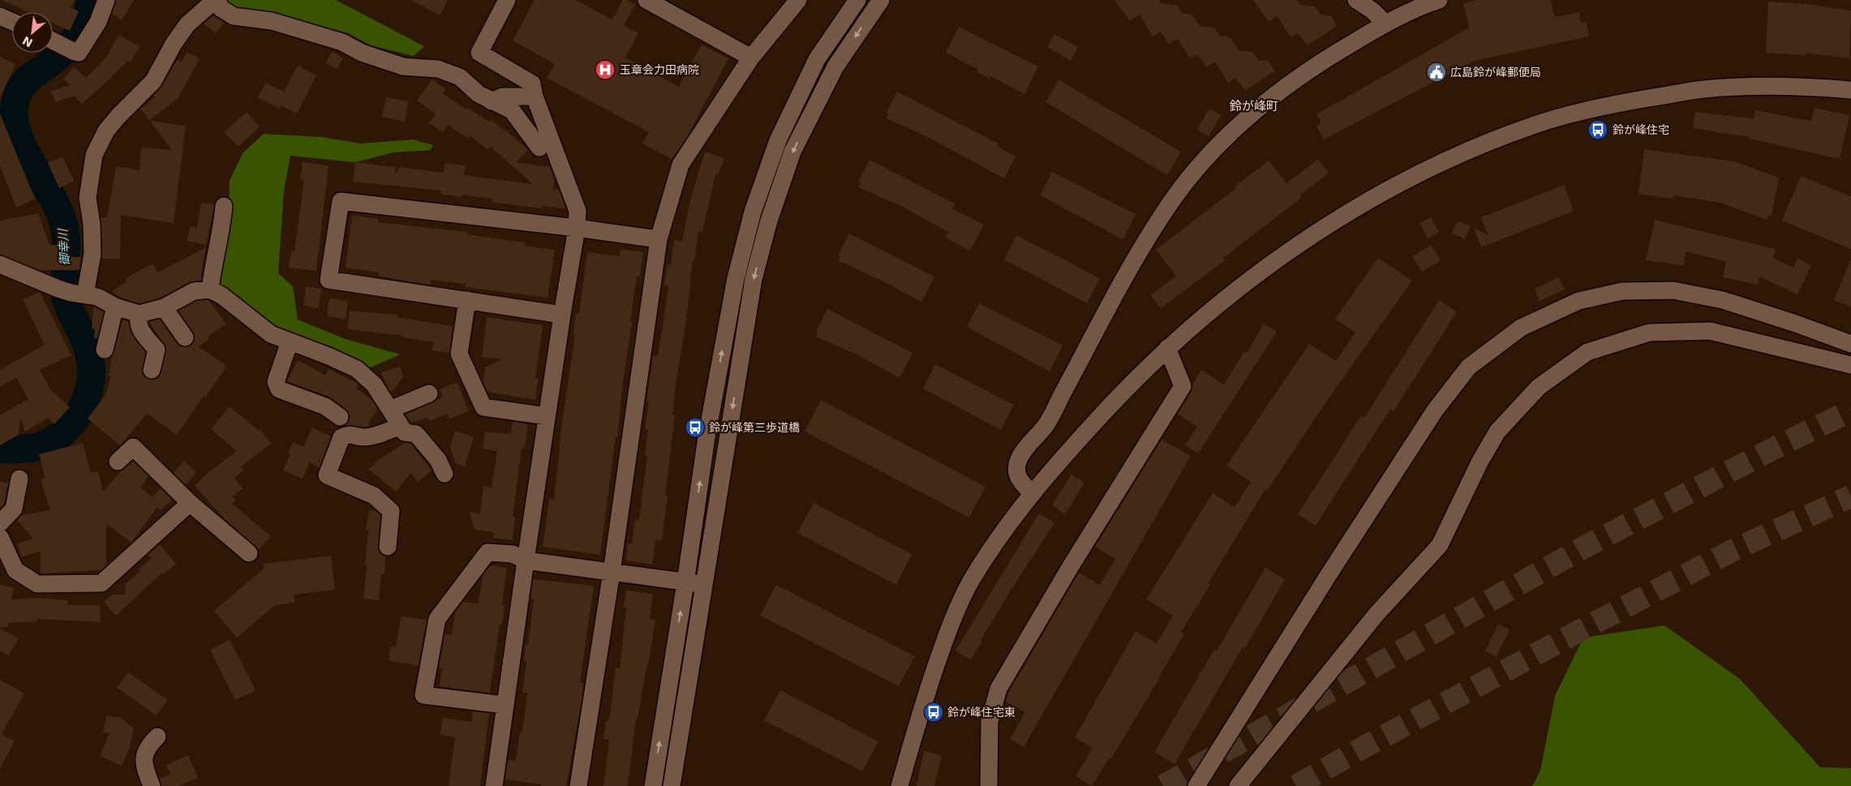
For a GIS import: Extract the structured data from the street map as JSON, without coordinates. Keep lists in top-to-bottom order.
{
  "districts": ["鈴が峰町"],
  "water": ["御幸川"],
  "places": {
    "hospital": ["玉章会力田病院"],
    "public building": ["広島鈴が峰郵便局"],
    "bus stop": ["鈴が峰住宅", "鈴が峰第三歩道橋", "鈴が峰住宅東"]
  },
  "north": "bottom left"
}
